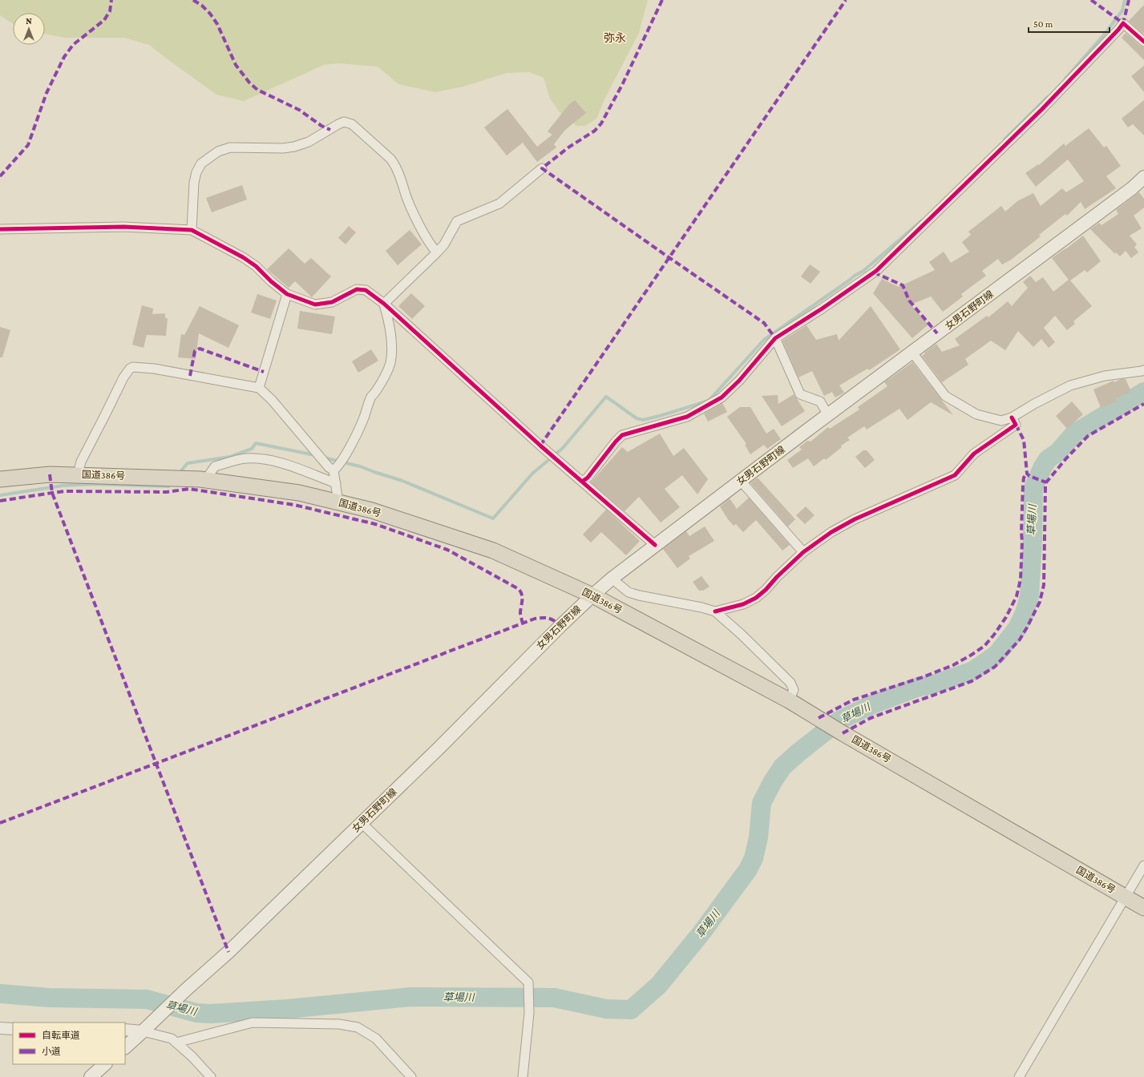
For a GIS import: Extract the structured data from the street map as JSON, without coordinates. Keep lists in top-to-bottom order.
{
  "streets": {
    "highway": ["国道386号"],
    "main road": ["女男石野町線"]
  },
  "crossings": [
    ["女男石野町線", "国道386号"]
  ],
  "districts": ["弥永"],
  "water": ["草場川"],
  "legend": ["自転車道", "小道"],
  "scale_bar": "50 m",
  "north": "top"
}
